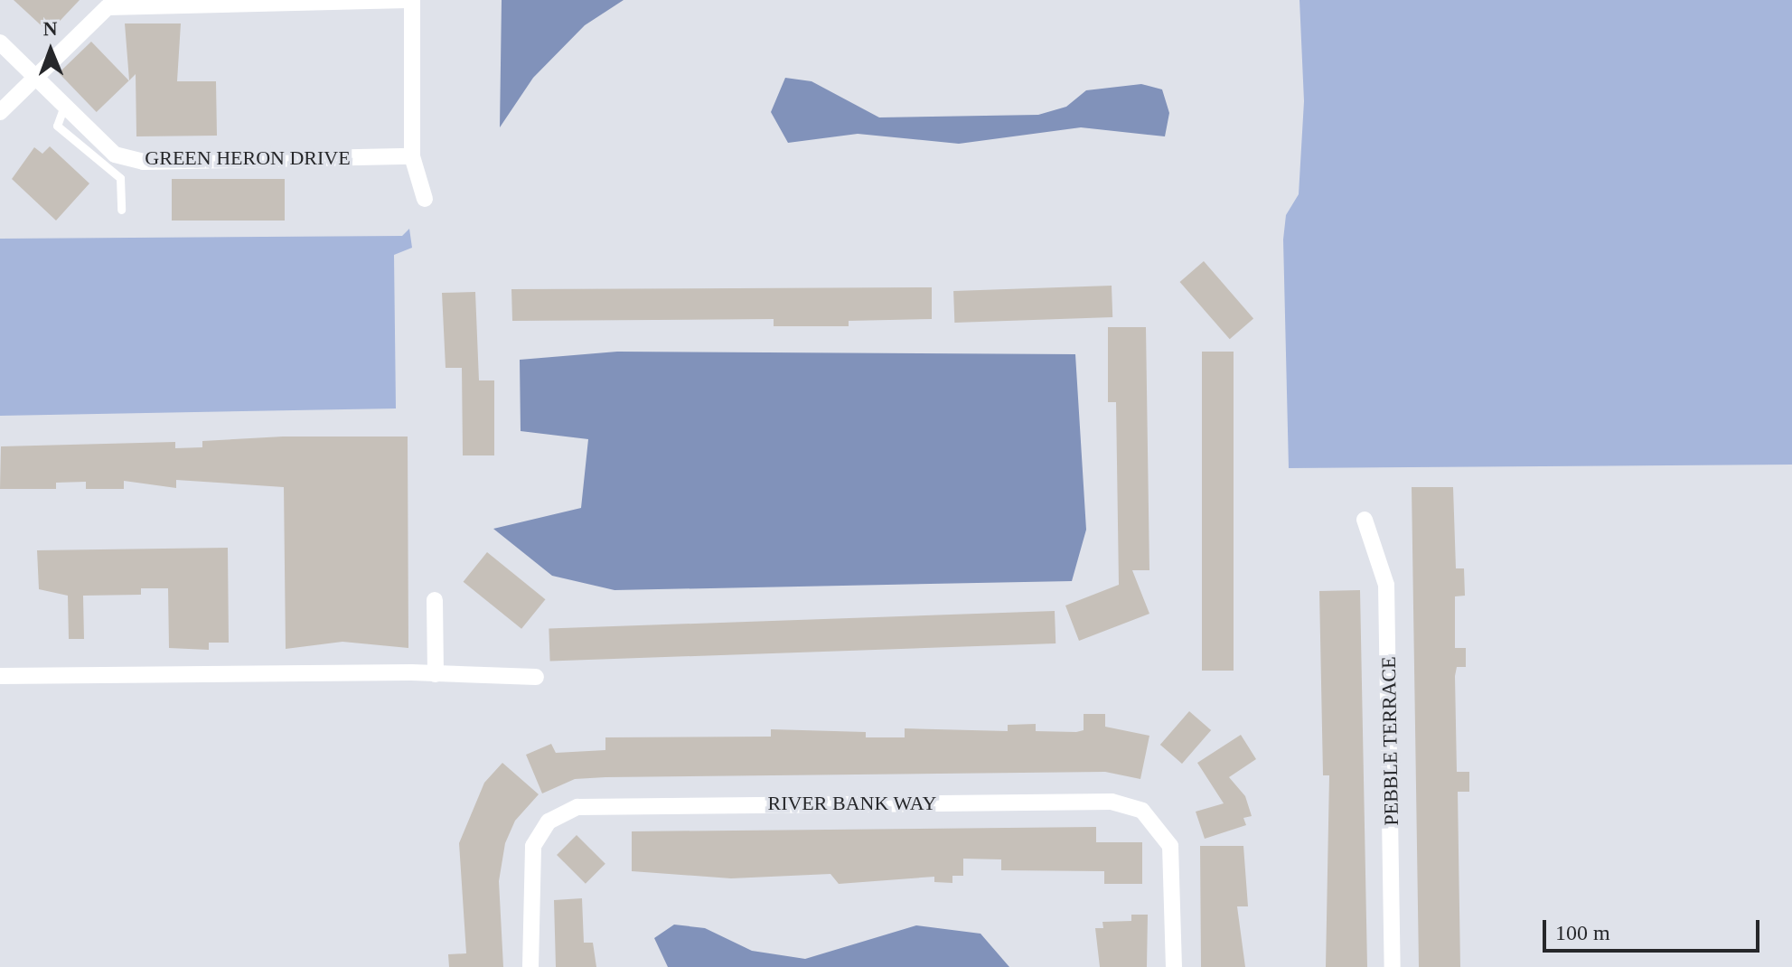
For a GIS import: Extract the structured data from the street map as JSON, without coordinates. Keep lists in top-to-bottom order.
{
  "streets": {
    "street": ["GREEN HERON DRIVE", "PEBBLE TERRACE", "RIVER BANK WAY"]
  },
  "scale_bar": "100 m",
  "north": "top"
}
